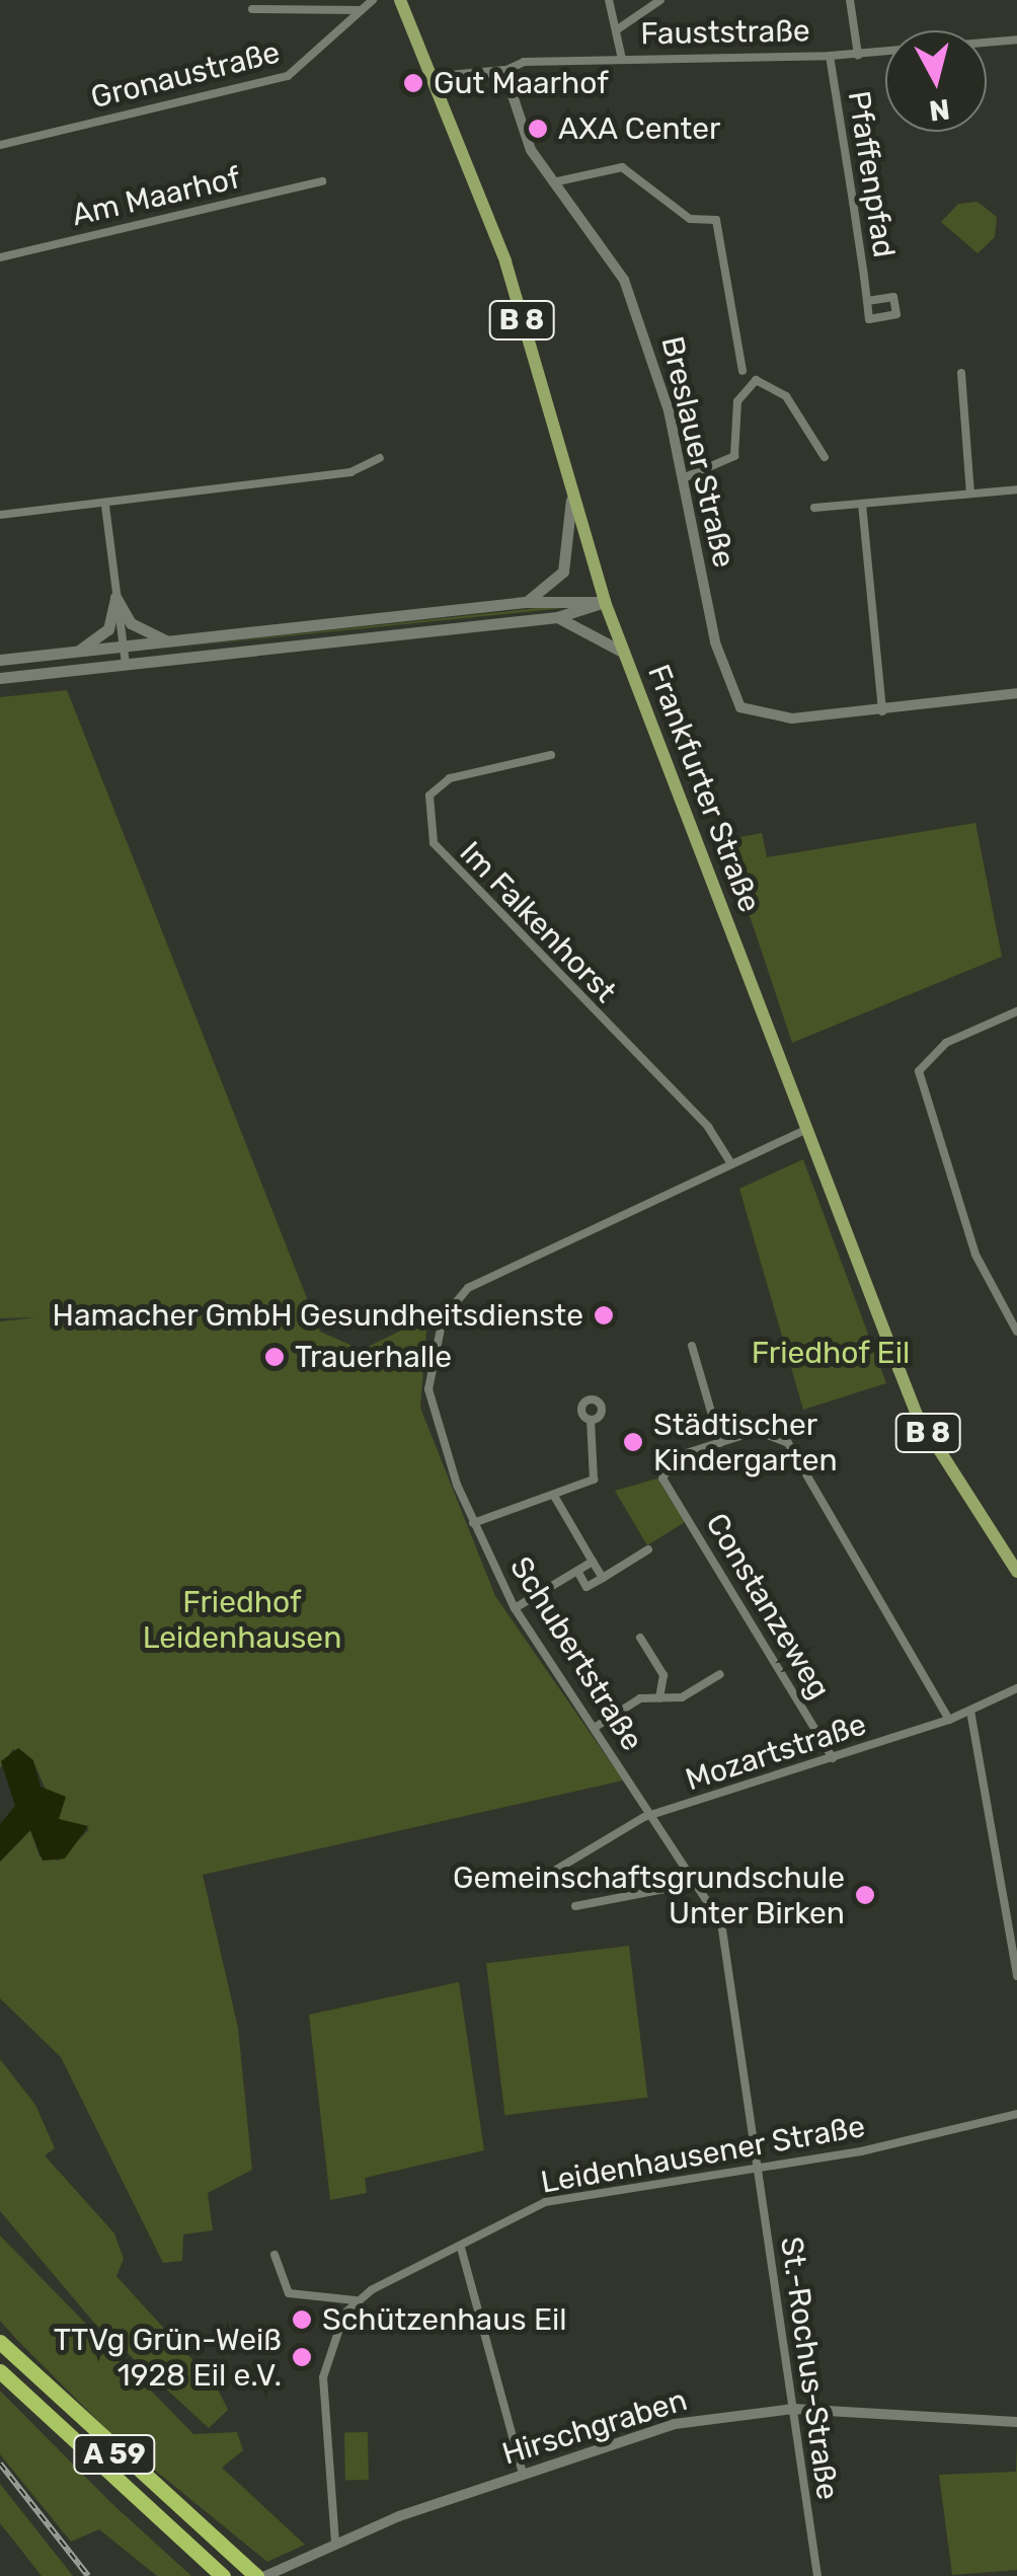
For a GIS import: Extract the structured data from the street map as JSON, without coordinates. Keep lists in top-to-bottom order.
{
  "streets": {
    "highway": ["A 59"],
    "main road": ["B 8", "Frankfurter Straße"],
    "street": [
      "Fauststraße",
      "Gronaustraße",
      "Pfaffenpfad",
      "Am Maarhof",
      "Breslauer Straße",
      "Im Falkenhorst",
      "Constanzeweg",
      "Schubertstraße",
      "Mozartstraße",
      "Leidenhausener Straße",
      "St.-Rochus-Straße",
      "Hirschgraben"
    ]
  },
  "crossings": [
    ["Fauststraße", "Pfaffenpfad"],
    ["Fauststraße", "Breslauer Straße"],
    ["Fauststraße", "Frankfurter Straße"],
    ["Frankfurter Straße", "Schubertstraße"],
    ["Im Falkenhorst", "Schubertstraße"],
    ["Constanzeweg", "Mozartstraße"],
    ["Schubertstraße", "Mozartstraße"],
    ["Schubertstraße", "Leidenhausener Straße"],
    ["Schubertstraße", "St.-Rochus-Straße"],
    ["Leidenhausener Straße", "St.-Rochus-Straße"],
    ["St.-Rochus-Straße", "Hirschgraben"]
  ],
  "parks": ["Friedhof Eil", "Friedhof Leidenhausen"],
  "places": [
    "Gut Maarhof",
    "AXA Center",
    "Hamacher GmbH Gesundheitsdienste",
    "Trauerhalle",
    "Städtischer Kindergarten",
    "Gemeinschaftsgrundschule Unter Birken",
    "Schützenhaus Eil",
    "TTVg Grün-Weiß 1928 Eil e.V."
  ],
  "north": "bottom"
}
